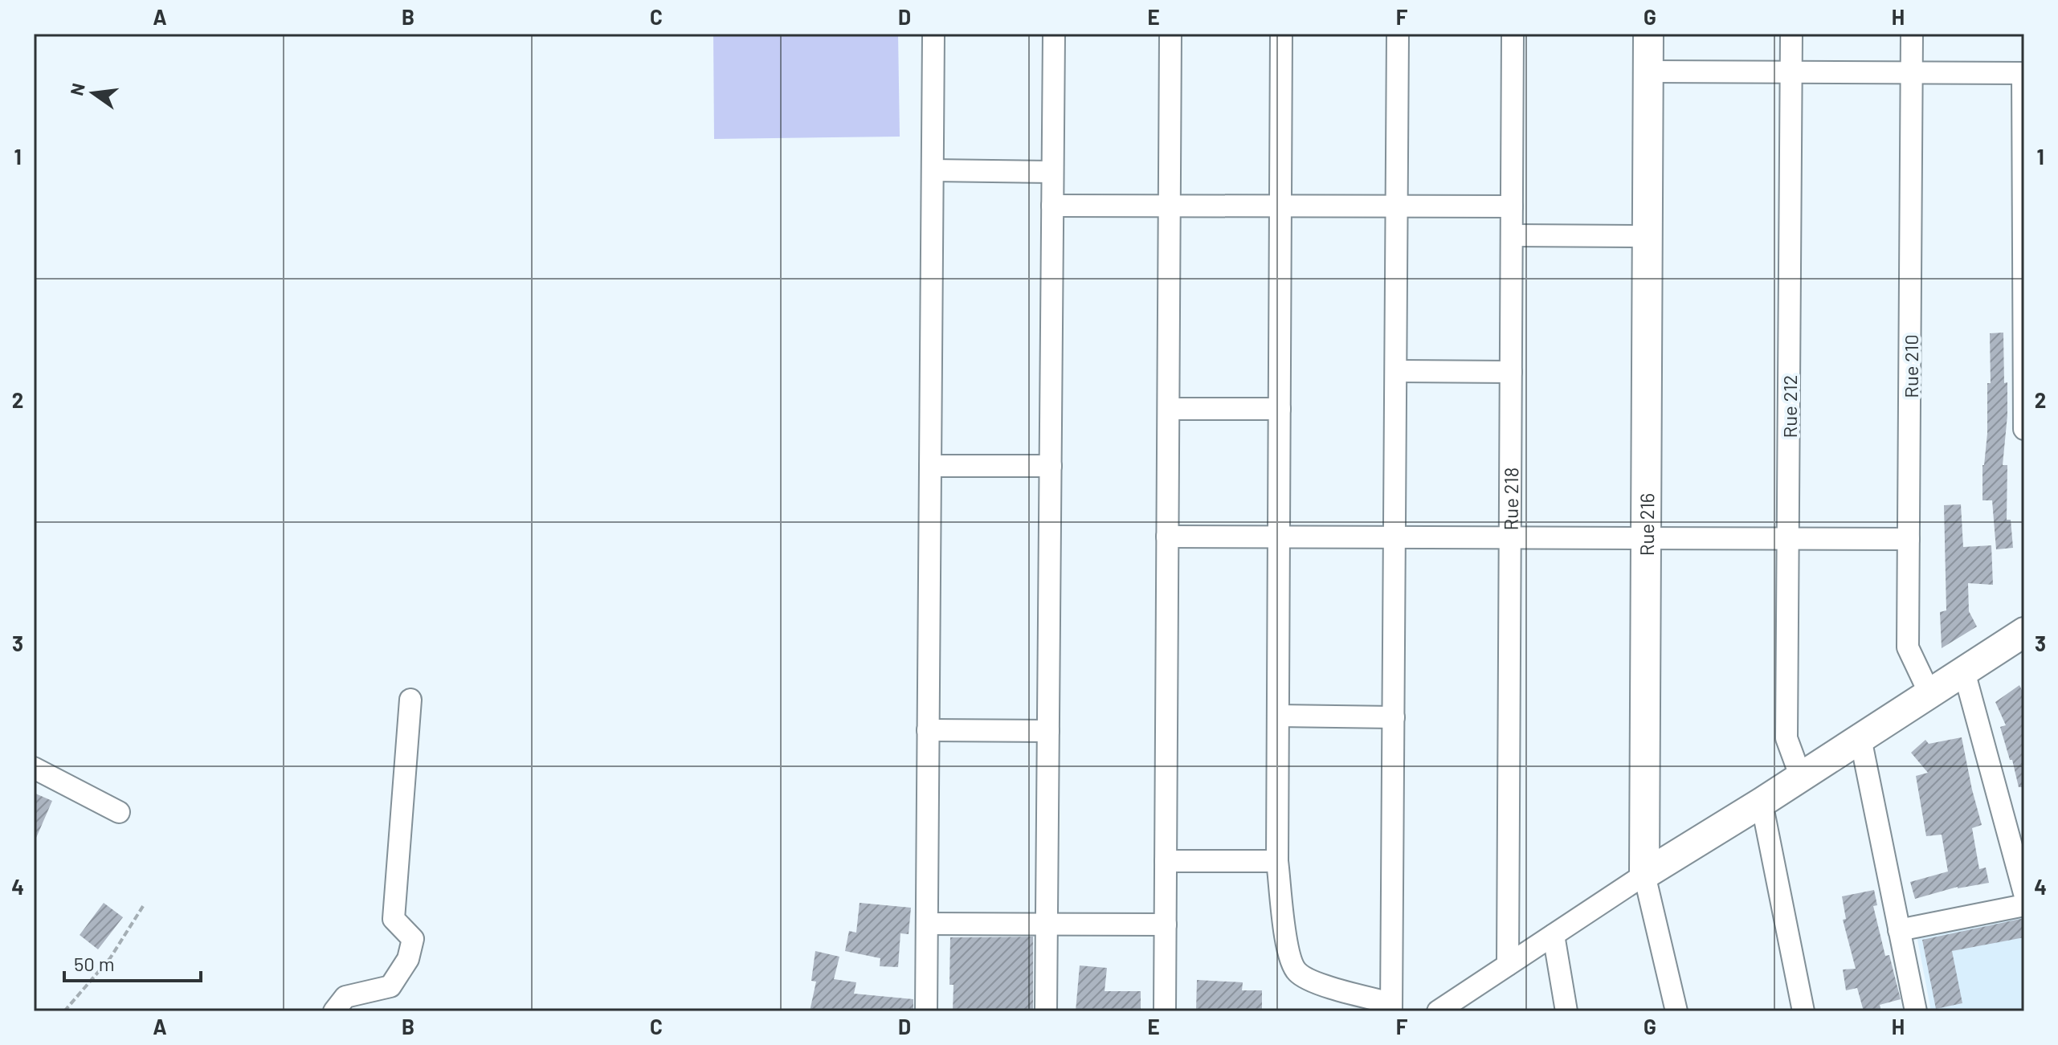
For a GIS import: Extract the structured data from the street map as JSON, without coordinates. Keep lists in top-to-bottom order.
{
  "streets": {
    "street": [
      "Rue 210",
      "Rue 212",
      "Rue 218",
      "Rue 216"
    ]
  },
  "scale_bar": "50 m",
  "north": "left",
  "grid": {
    "columns": [
      "A",
      "B",
      "C",
      "D",
      "E",
      "F",
      "G",
      "H"
    ],
    "rows": [
      "1",
      "2",
      "3",
      "4"
    ]
  }
}
